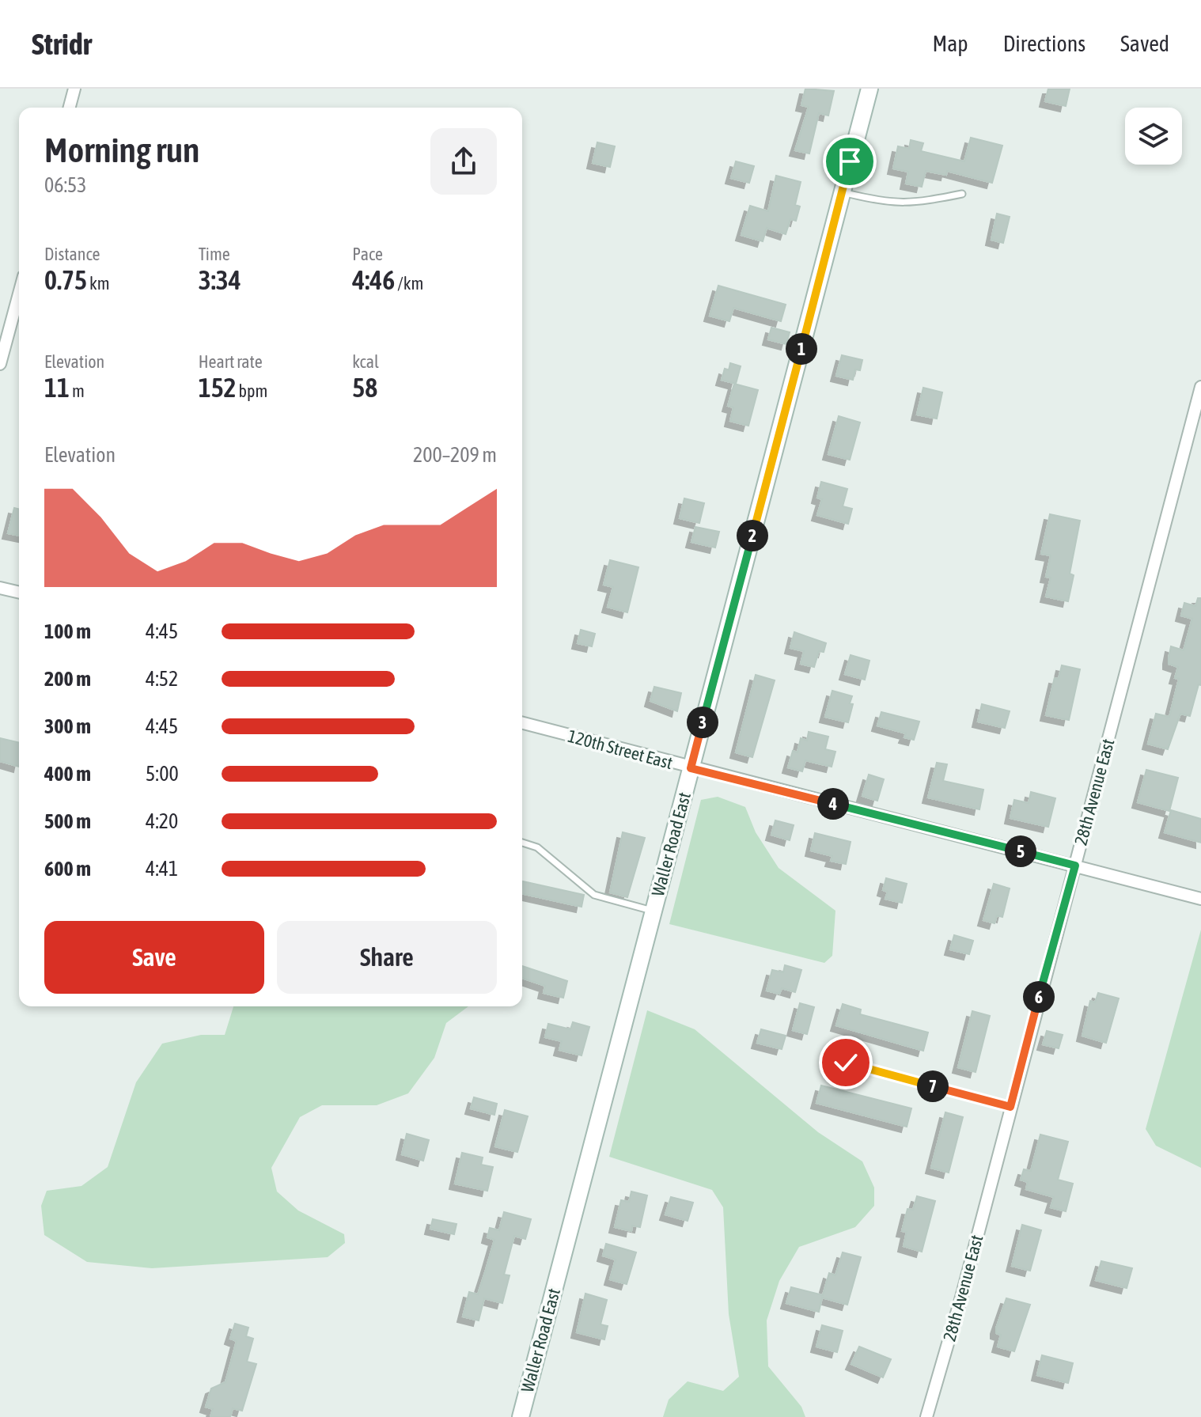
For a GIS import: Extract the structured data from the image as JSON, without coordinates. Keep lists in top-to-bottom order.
{
  "streets": {
    "street": ["120th Street East", "28th Avenue East", "Waller Road East"]
  },
  "crossings": [
    ["120th Street East", "28th Avenue East"],
    ["120th Street East", "Waller Road East"]
  ],
  "page": {
    "header": "Stridr",
    "nav": ["Map", "Directions", "Saved"],
    "heading": ["Morning run", "06:53"],
    "stats": [
      ["Distance", "0.75 km"],
      ["Time", "3:34"],
      ["Pace", "4:46 /km"],
      ["Elevation", "11 m"],
      ["Heart rate", "152 bpm"],
      ["kcal", "58"]
    ],
    "pins": [
      "1",
      "2",
      "3",
      "4",
      "5",
      "6",
      "7"
    ],
    "chart": ["Elevation", "200–209 m"],
    "list": [
      {
        "name": "100 m",
        "note": "4:45"
      },
      {
        "name": "200 m",
        "note": "4:52"
      },
      {
        "name": "300 m",
        "note": "4:45"
      },
      {
        "name": "400 m",
        "note": "5:00"
      },
      {
        "name": "500 m",
        "note": "4:20"
      },
      {
        "name": "600 m",
        "note": "4:41"
      }
    ],
    "buttons": ["Save", "Share"]
  }
}
